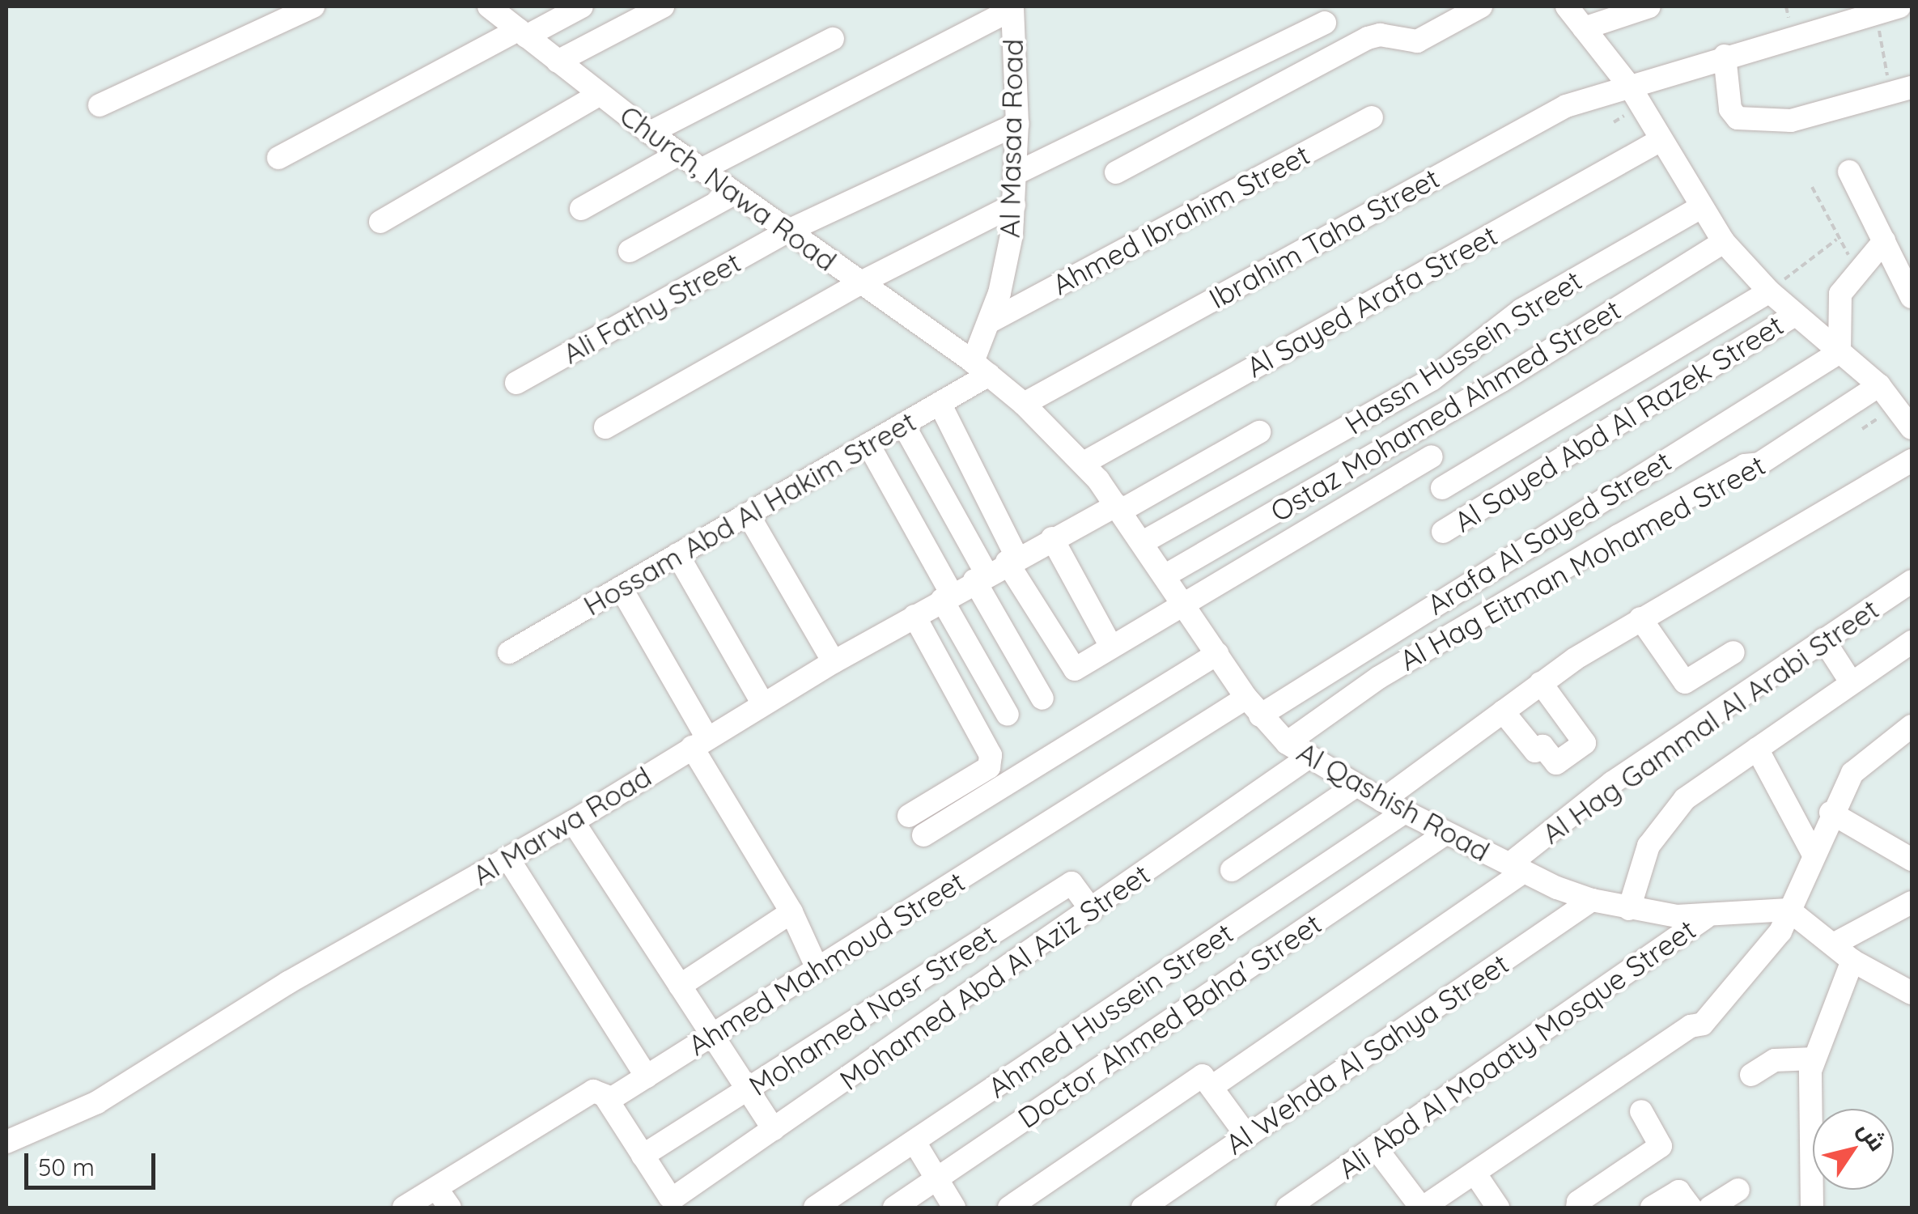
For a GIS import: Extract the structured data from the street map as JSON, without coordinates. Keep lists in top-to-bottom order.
{
  "streets": {
    "street": [
      "Al Masaa Road",
      "Church, Nawa Road",
      "Ahmed Ibrahim Street",
      "Ibrahim Taha Street",
      "Al Sayed Arafa Street",
      "Ali Fathy Street",
      "Hassn Hussein Street",
      "Ostaz Mohamed Ahmed Street",
      "Al Sayed Abd Al Razek Street",
      "Hossam Abd Al Hakim Street",
      "Arafa Al Sayed Street",
      "Al Hag Eitman Mohamed Street",
      "Al Hag Gammal Al Arabi Street",
      "Al Qashish Road",
      "Al Marwa Road",
      "Ahmed Mahmoud Street",
      "Mohamed Abd Al Aziz Street",
      "Mohamed Nasr Street",
      "Ahmed Hussein Street",
      "Doctor Ahmed Baha' Street",
      "Ali Abd Al Moaaty Mosque Street",
      "Al Wehda Al Sahya Street"
    ]
  },
  "crossings": [
    ["Al Masaa Road", "Church, Nawa Road"],
    ["Al Masaa Road", "Ahmed Ibrahim Street"],
    ["Al Masaa Road", "Ali Fathy Street"],
    ["Al Masaa Road", "Hossam Abd Al Hakim Street"],
    ["Al Masaa Road", "Al Qashish Road"],
    ["Church, Nawa Road", "Ali Fathy Street"],
    ["Church, Nawa Road", "Hossam Abd Al Hakim Street"],
    ["Church, Nawa Road", "Al Qashish Road"],
    ["Ibrahim Taha Street", "Al Qashish Road"],
    ["Al Sayed Arafa Street", "Al Qashish Road"],
    ["Hassn Hussein Street", "Al Qashish Road"],
    ["Ostaz Mohamed Ahmed Street", "Al Qashish Road"],
    ["Hossam Abd Al Hakim Street", "Al Qashish Road"],
    ["Arafa Al Sayed Street", "Al Qashish Road"],
    ["Arafa Al Sayed Street", "Ahmed Mahmoud Street"],
    ["Al Hag Eitman Mohamed Street", "Al Qashish Road"],
    ["Al Hag Gammal Al Arabi Street", "Al Qashish Road"],
    ["Al Qashish Road", "Al Marwa Road"],
    ["Al Qashish Road", "Ahmed Mahmoud Street"],
    ["Al Qashish Road", "Mohamed Abd Al Aziz Street"],
    ["Al Qashish Road", "Ahmed Hussein Street"],
    ["Al Qashish Road", "Doctor Ahmed Baha' Street"],
    ["Al Qashish Road", "Ali Abd Al Moaaty Mosque Street"],
    ["Al Qashish Road", "Al Wehda Al Sahya Street"],
    ["Mohamed Abd Al Aziz Street", "Mohamed Nasr Street"]
  ],
  "scale_bar": "50 m",
  "north": "top right"
}
